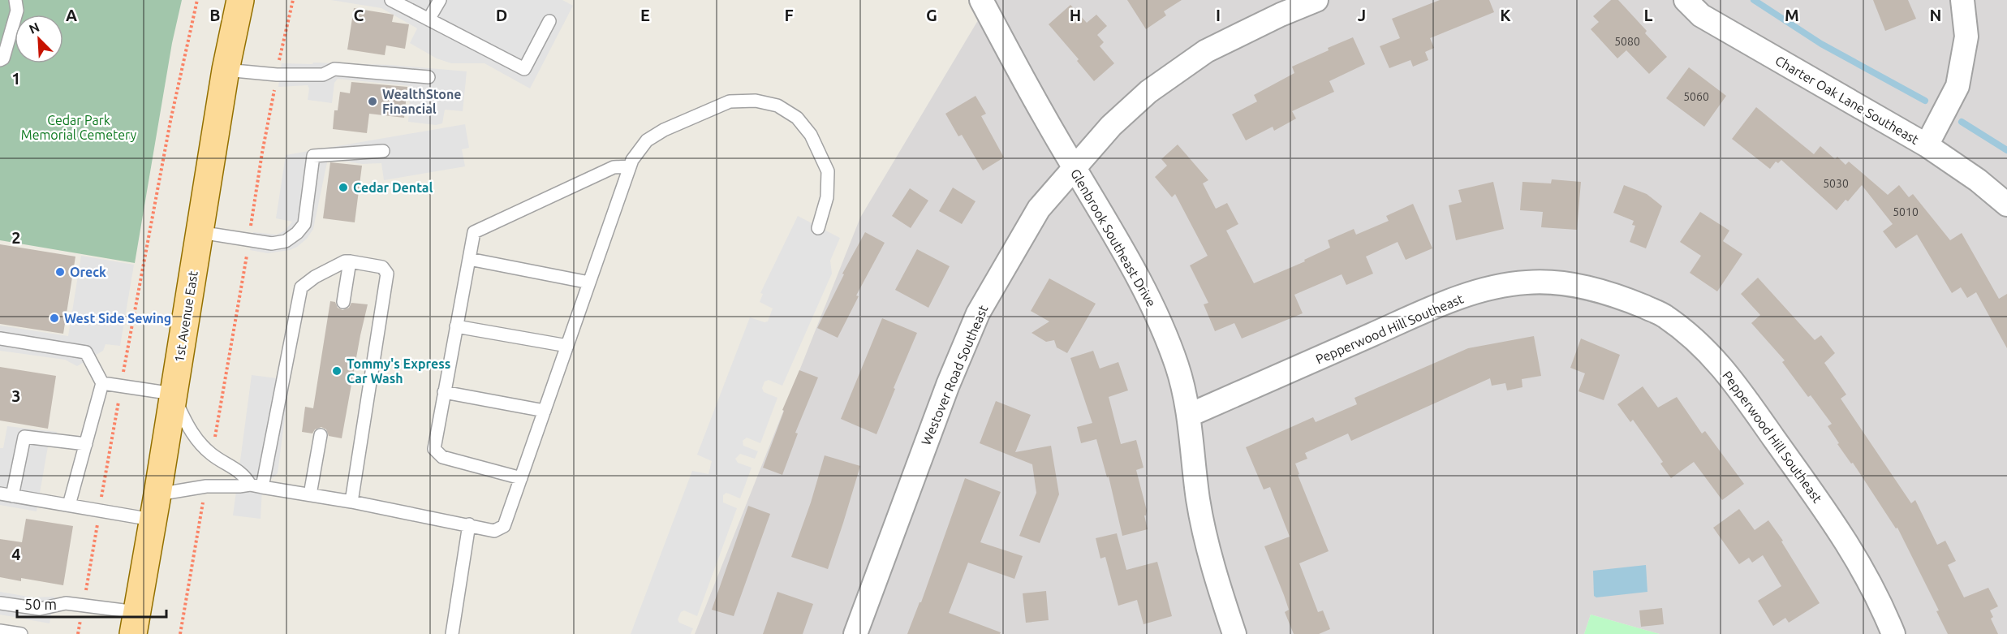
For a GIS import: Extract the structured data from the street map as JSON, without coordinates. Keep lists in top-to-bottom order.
{
  "streets": {
    "main road": ["1st Avenue East"],
    "street": [
      "Charter Oak Lane Southeast",
      "Glenbrook Southeast Drive",
      "Pepperwood Hill Southeast",
      "Westover Road Southeast"
    ]
  },
  "crossings": [
    ["Glenbrook Southeast Drive", "Pepperwood Hill Southeast"],
    ["Glenbrook Southeast Drive", "Westover Road Southeast"]
  ],
  "parks": ["Cedar Park Memorial Cemetery"],
  "places": [
    "WealthStone Financial",
    "Cedar Dental",
    "Oreck",
    "West Side Sewing",
    "Tommy's Express Car Wash"
  ],
  "house_numbers": [
    "5080",
    "5060",
    "5030",
    "5010"
  ],
  "scale_bar": "50 m",
  "north": "top left",
  "grid": {
    "columns": [
      "A",
      "B",
      "C",
      "D",
      "E",
      "F",
      "G",
      "H",
      "I",
      "J",
      "K",
      "L",
      "M",
      "N"
    ],
    "rows": [
      "1",
      "2",
      "3",
      "4"
    ]
  }
}
